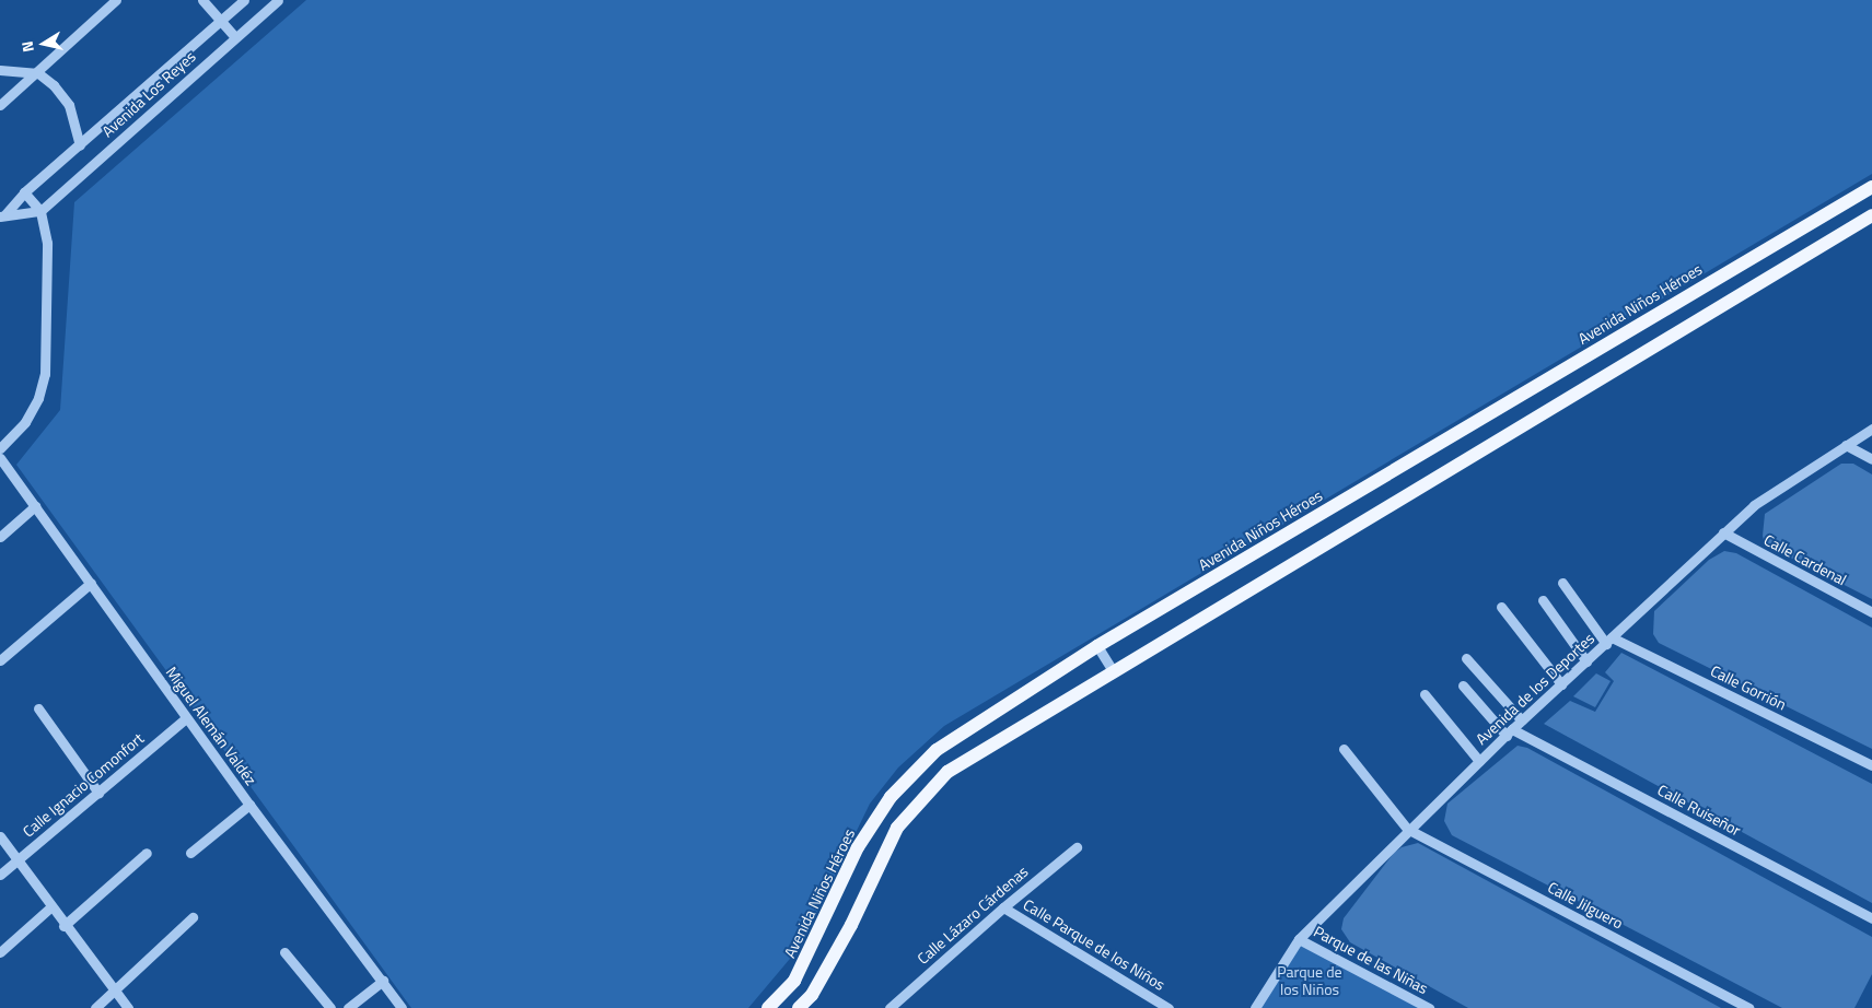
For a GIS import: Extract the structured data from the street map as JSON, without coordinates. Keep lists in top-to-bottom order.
{
  "streets": {
    "main road": ["Avenida Niños Héroes"],
    "street": [
      "Avenida Los Reyes",
      "Calle Cardenal",
      "Calle Gorrión",
      "Avenida de los Deportes",
      "Miguel Alemán Valdéz",
      "Calle Ignacio Comonfort",
      "Calle Ruiseñor",
      "Calle Jilguero",
      "Calle Lázaro Cárdenas",
      "Calle Parque de los Niños",
      "Parque de las Niñas"
    ]
  },
  "crossings": [
    ["Calle Cardenal", "Avenida de los Deportes"],
    ["Calle Gorrión", "Avenida de los Deportes"],
    ["Avenida de los Deportes", "Calle Ruiseñor"],
    ["Avenida de los Deportes", "Calle Jilguero"],
    ["Avenida de los Deportes", "Parque de las Niñas"],
    ["Miguel Alemán Valdéz", "Calle Ignacio Comonfort"],
    ["Calle Lázaro Cárdenas", "Calle Parque de los Niños"]
  ],
  "parks": ["Parque de los Niños"],
  "north": "left"
}
